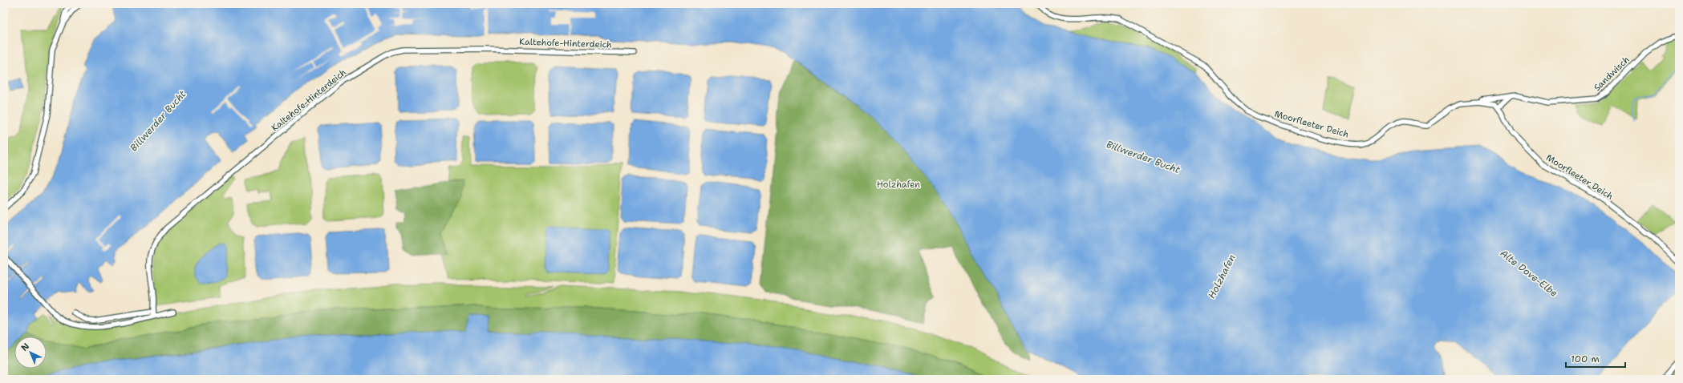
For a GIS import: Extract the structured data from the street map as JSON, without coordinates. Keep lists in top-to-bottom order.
{
  "streets": {
    "street": ["Kaltehofe-Hinterdeich", "Sandwisch", "Moorfleeter Deich"]
  },
  "crossings": [
    ["Sandwisch", "Moorfleeter Deich"]
  ],
  "water": ["Billwerder Bucht", "Alte Dove-Elbe", "Holzhafen"],
  "parks": ["Holzhafen"],
  "scale_bar": "100 m",
  "north": "top left"
}
